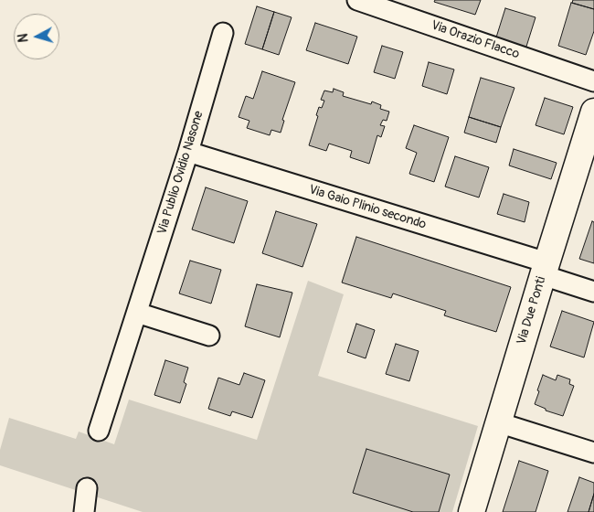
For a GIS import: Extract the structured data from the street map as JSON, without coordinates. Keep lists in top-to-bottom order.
{
  "streets": {
    "street": [
      "Via Orazio Flacco",
      "Via Publio Ovidio Nasone",
      "Via Gaio Plinio secondo",
      "Via Due Ponti"
    ]
  },
  "crossings": [
    ["Via Publio Ovidio Nasone", "Via Gaio Plinio secondo"],
    ["Via Gaio Plinio secondo", "Via Due Ponti"]
  ],
  "north": "left"
}
